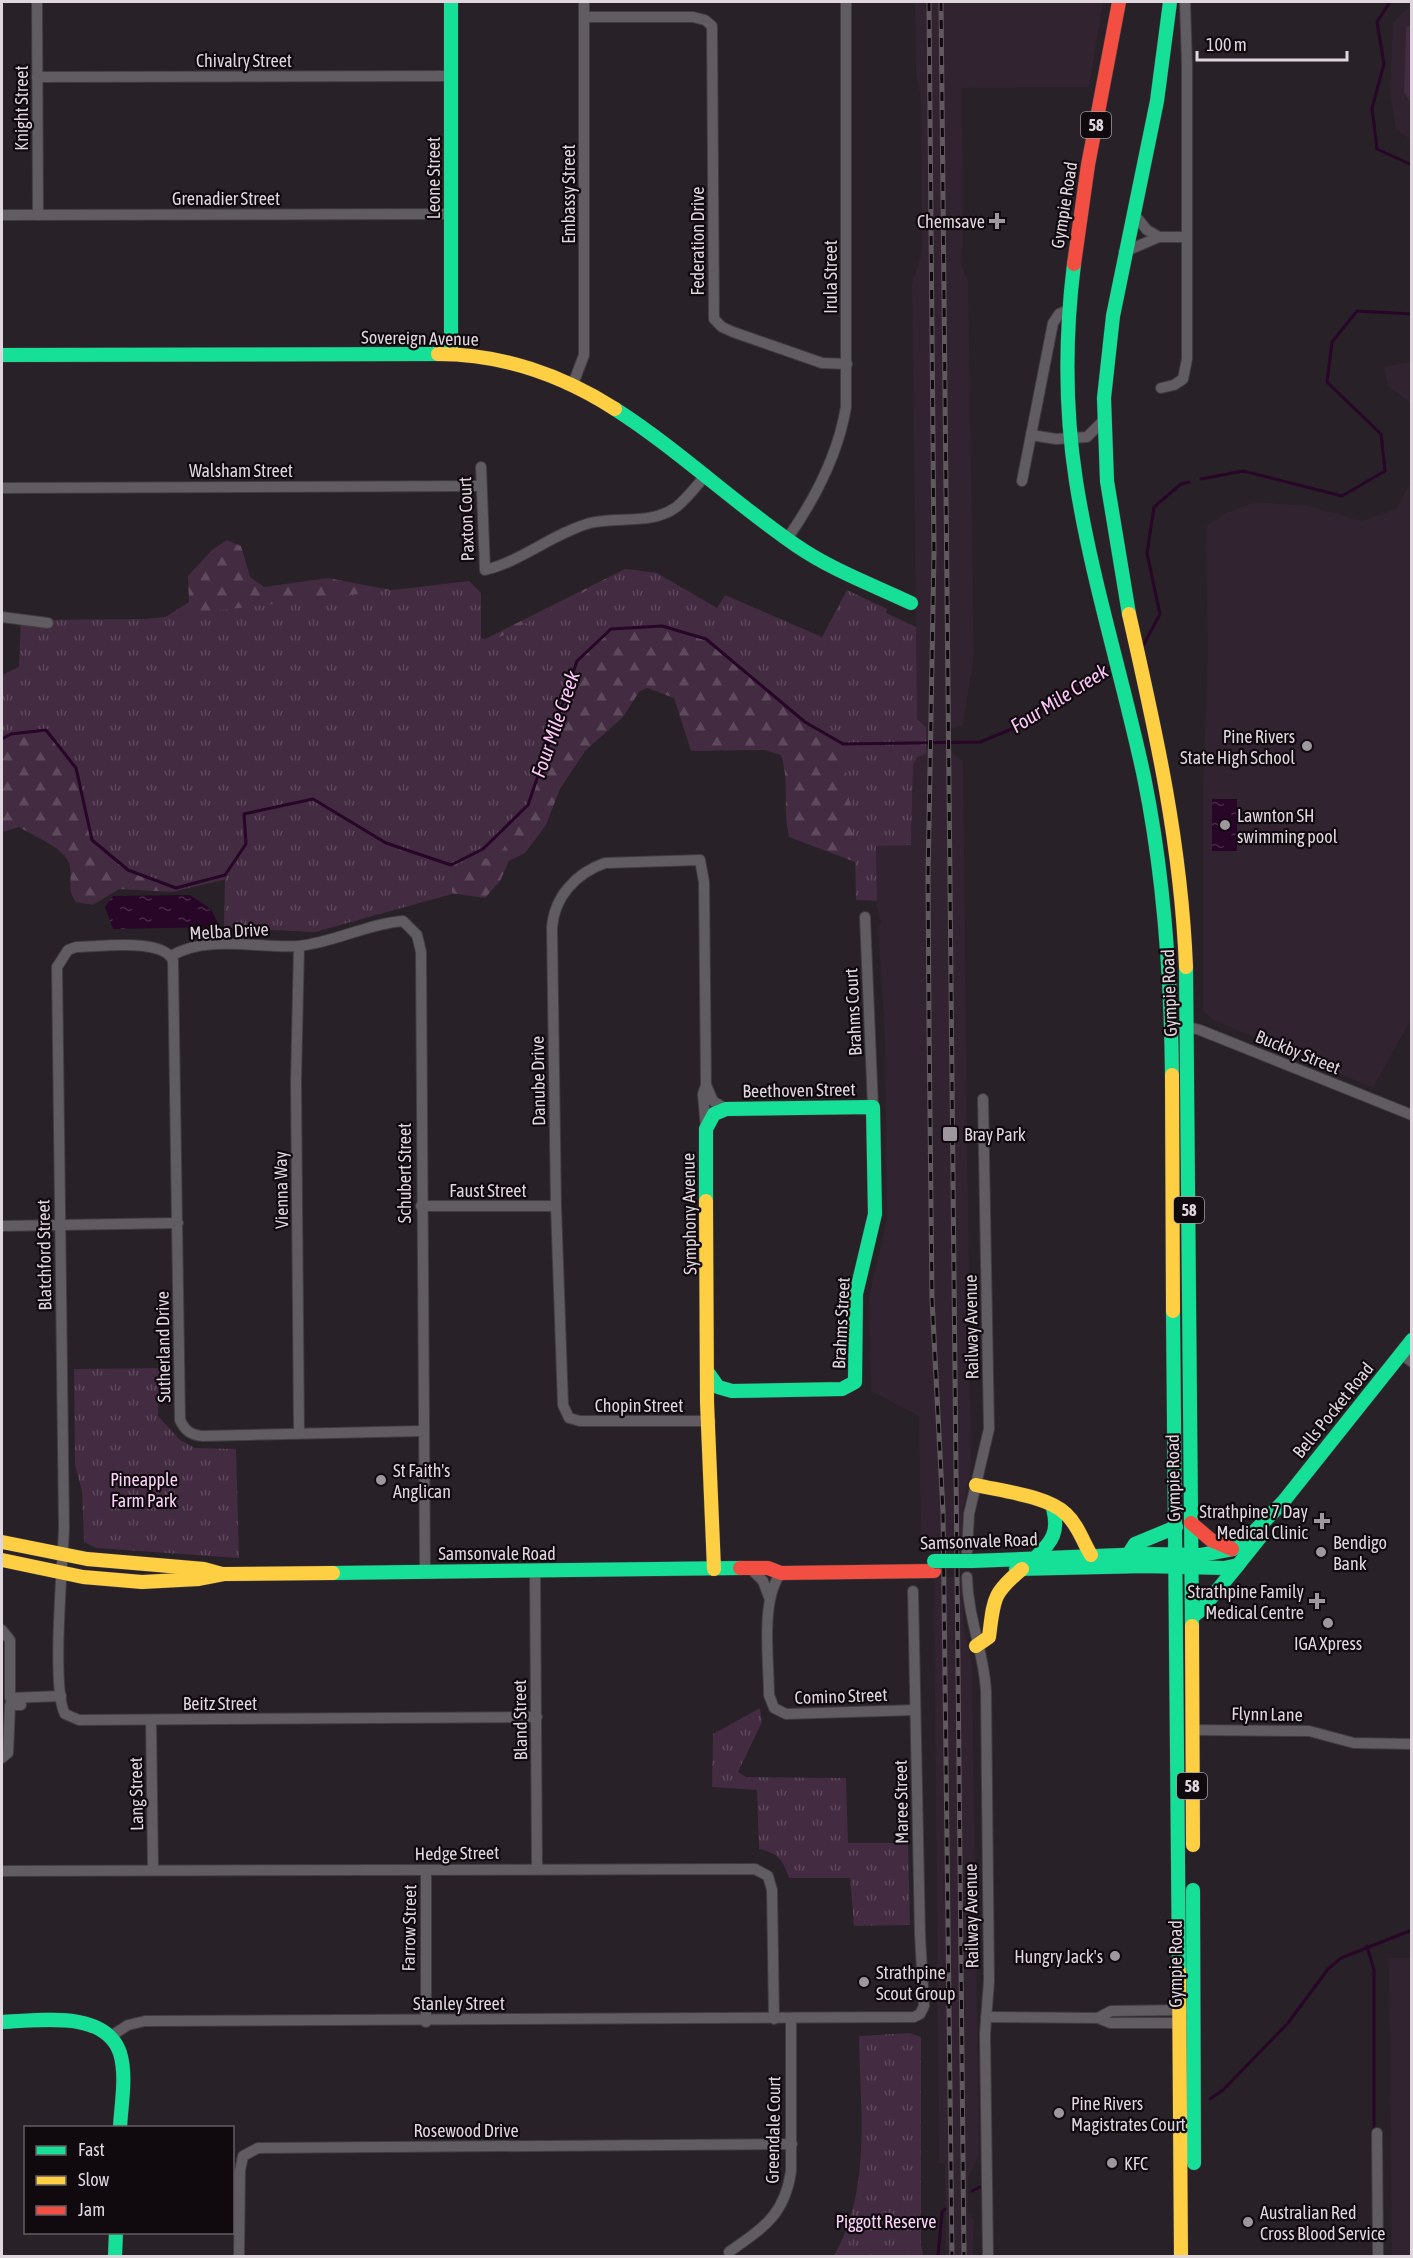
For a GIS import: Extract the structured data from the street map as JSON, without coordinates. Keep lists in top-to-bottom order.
{
  "streets": {
    "main road": [
      "58",
      "Leone Street",
      "Gympie Road",
      "Sovereign Avenue",
      "Beethoven Street",
      "Symphony Avenue",
      "Brahms Street",
      "Bells Pocket Road",
      "Samsonvale Road"
    ],
    "street": [
      "Chivalry Street",
      "Knight Street",
      "Embassy Street",
      "Grenadier Street",
      "Federation Drive",
      "Irula Street",
      "Walsham Street",
      "Paxton Court",
      "Melba Drive",
      "Brahms Court",
      "Buckby Street",
      "Danube Drive",
      "Schubert Street",
      "Vienna Way",
      "Faust Street",
      "Blatchford Street",
      "Railway Avenue",
      "Sutherland Drive",
      "Chopin Street",
      "Comino Street",
      "Beitz Street",
      "Flynn Lane",
      "Bland Street",
      "Lang Street",
      "Maree Street",
      "Hedge Street",
      "Farrow Street",
      "Stanley Street",
      "Rosewood Drive",
      "Greendale Court"
    ]
  },
  "crossings": [
    ["Chivalry Street", "Knight Street"],
    ["Chivalry Street", "Leone Street"],
    ["Knight Street", "Grenadier Street"],
    ["Leone Street", "Grenadier Street"],
    ["Leone Street", "Sovereign Avenue"],
    ["Embassy Street", "Federation Drive"],
    ["Embassy Street", "Sovereign Avenue"],
    ["Gympie Road", "Buckby Street"],
    ["Gympie Road", "Bells Pocket Road"],
    ["Gympie Road", "Samsonvale Road"],
    ["Gympie Road", "Flynn Lane"],
    ["Federation Drive", "Irula Street"],
    ["Irula Street", "Sovereign Avenue"],
    ["Sovereign Avenue", "Paxton Court"],
    ["Walsham Street", "Paxton Court"],
    ["Melba Drive", "Schubert Street"],
    ["Melba Drive", "Vienna Way"],
    ["Melba Drive", "Blatchford Street"],
    ["Melba Drive", "Sutherland Drive"],
    ["Brahms Court", "Beethoven Street"],
    ["Brahms Court", "Brahms Street"],
    ["Danube Drive", "Faust Street"],
    ["Danube Drive", "Symphony Avenue"],
    ["Danube Drive", "Chopin Street"],
    ["Beethoven Street", "Brahms Street"],
    ["Schubert Street", "Faust Street"],
    ["Schubert Street", "Sutherland Drive"],
    ["Vienna Way", "Sutherland Drive"],
    ["Symphony Avenue", "Chopin Street"],
    ["Symphony Avenue", "Samsonvale Road"],
    ["Blatchford Street", "Samsonvale Road"],
    ["Railway Avenue", "Samsonvale Road"],
    ["Samsonvale Road", "Comino Street"],
    ["Samsonvale Road", "Bland Street"],
    ["Comino Street", "Maree Street"],
    ["Beitz Street", "Bland Street"],
    ["Beitz Street", "Lang Street"],
    ["Bland Street", "Hedge Street"],
    ["Lang Street", "Hedge Street"],
    ["Maree Street", "Stanley Street"],
    ["Hedge Street", "Farrow Street"],
    ["Hedge Street", "Stanley Street"],
    ["Farrow Street", "Stanley Street"],
    ["Stanley Street", "Greendale Court"],
    ["Rosewood Drive", "Greendale Court"]
  ],
  "water": ["Four Mile Creek"],
  "parks": ["Pineapple Farm Park", "Piggott Reserve"],
  "places": {
    "health": ["Chemsave", "Strathpine 7 Day Medical Clinic", "Strathpine Family Medical Centre"],
    "other": [
      "Pine Rivers State High School",
      "Lawnton SH swimming pool",
      "St Faith's Anglican",
      "Bendigo Bank",
      "IGA Xpress",
      "Hungry Jack's",
      "Strathpine Scout Group",
      "Pine Rivers Magistrates Court",
      "KFC",
      "Australian Red Cross Blood Service"
    ],
    "transit": ["Bray Park"]
  },
  "legend": ["Fast", "Slow", "Jam"],
  "scale_bar": "100 m"
}
